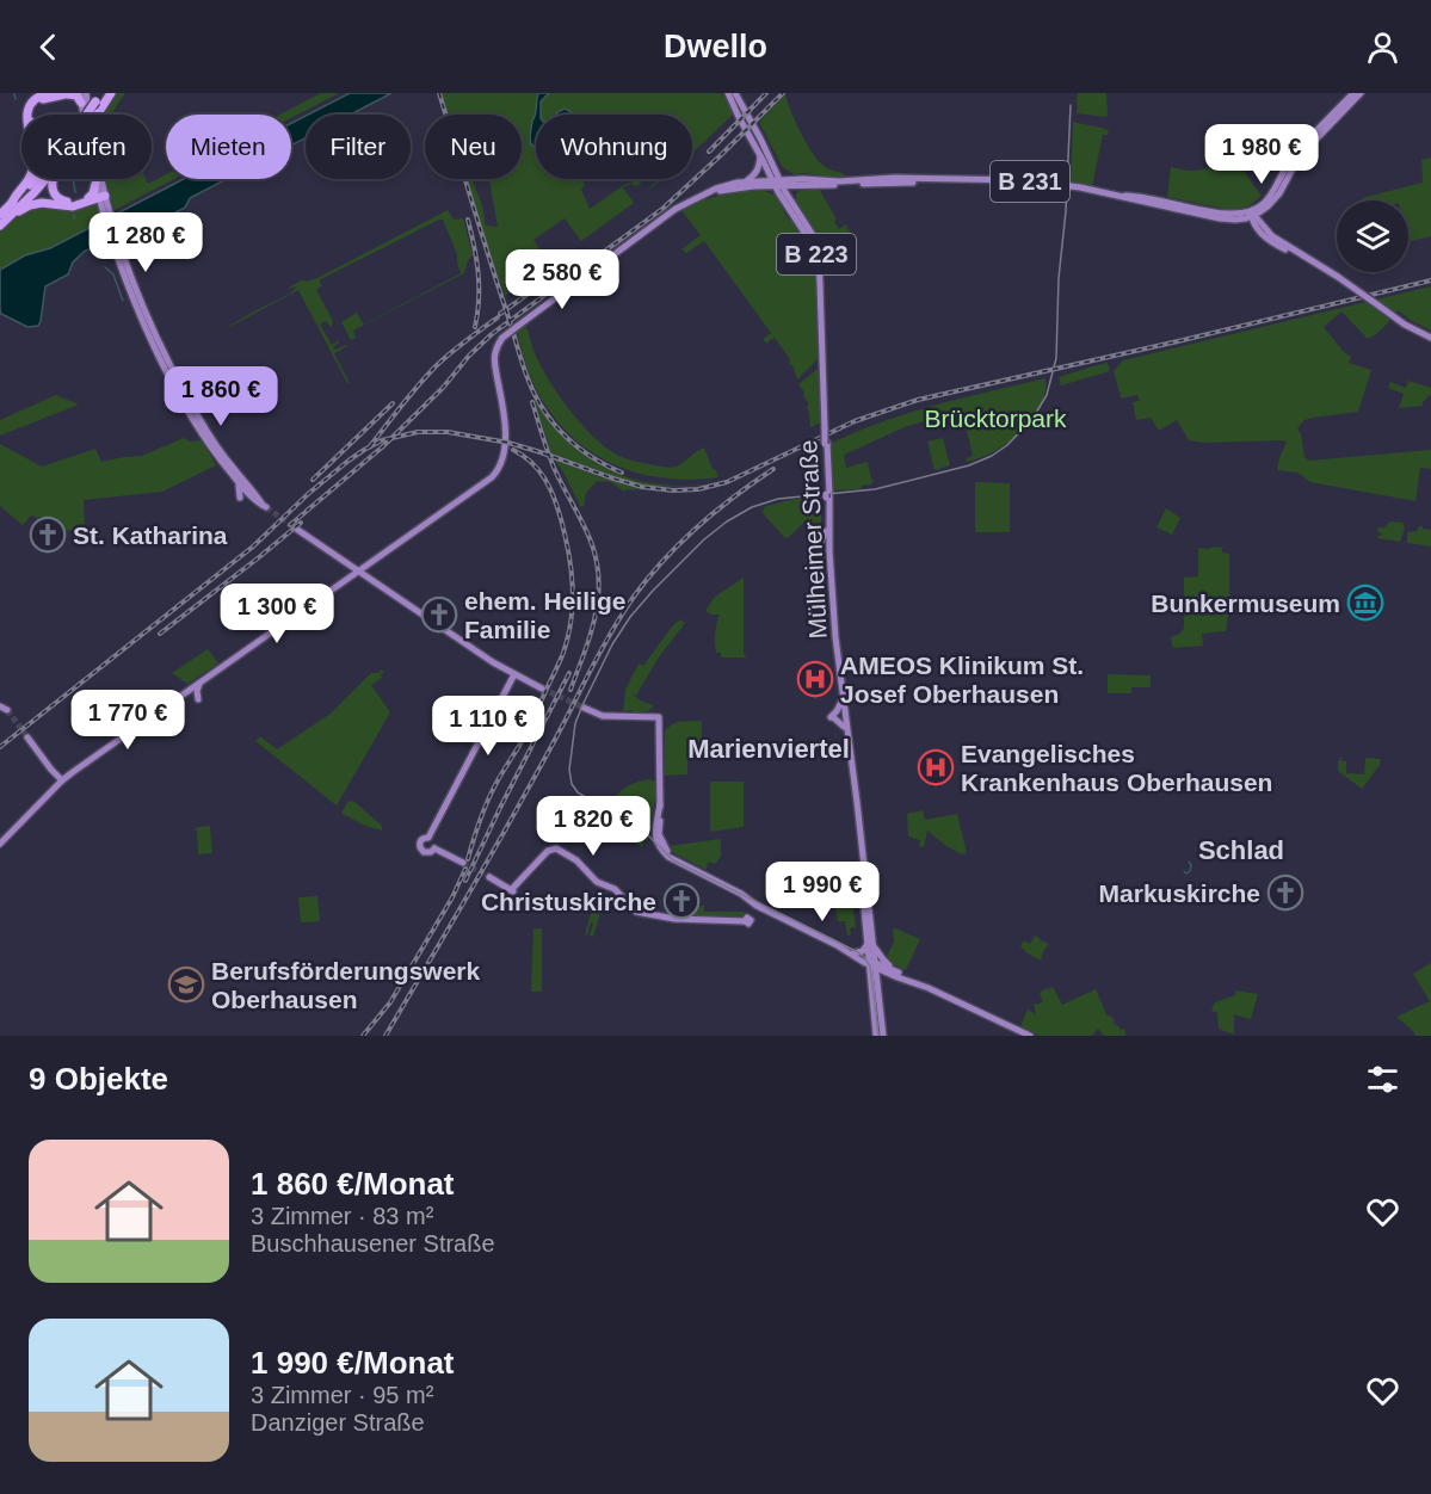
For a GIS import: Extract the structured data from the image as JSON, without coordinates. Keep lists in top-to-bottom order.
{
  "streets": {
    "main road": ["B 231", "B 223", "Mülheimer Straße"]
  },
  "crossings": [
    ["B 231", "B 223"],
    ["B 231", "Mülheimer Straße"],
    ["B 223", "Mülheimer Straße"]
  ],
  "districts": ["Marienviertel", "Schlad"],
  "parks": ["Brücktorpark"],
  "places": {
    "church": [
      "St. Katharina",
      "ehem. Heilige Familie",
      "Markuskirche",
      "Christuskirche"
    ],
    "museum": ["Bunkermuseum"],
    "hospital": ["AMEOS Klinikum St. Josef Oberhausen", "Evangelisches Krankenhaus Oberhausen"],
    "school or university": ["Berufsförderungswerk Oberhausen"]
  },
  "page": {
    "header": "Dwello",
    "chip": [
      "Kaufen",
      "Mieten",
      "Filter",
      "Neu",
      "Wohnung"
    ],
    "price": [
      "1 980 €",
      "1 280 €",
      "2 580 €",
      "1 860 €",
      "1 300 €",
      "1 770 €",
      "1 110 €",
      "1 820 €",
      "1 990 €"
    ],
    "heading": "9 Objekte",
    "list": [
      {
        "name": "1 860 €/Monat",
        "note": "3 Zimmer · 83 m² · Buschhausener Straße"
      },
      {
        "name": "1 990 €/Monat",
        "note": "3 Zimmer · 95 m² · Danziger Straße"
      }
    ]
  }
}
